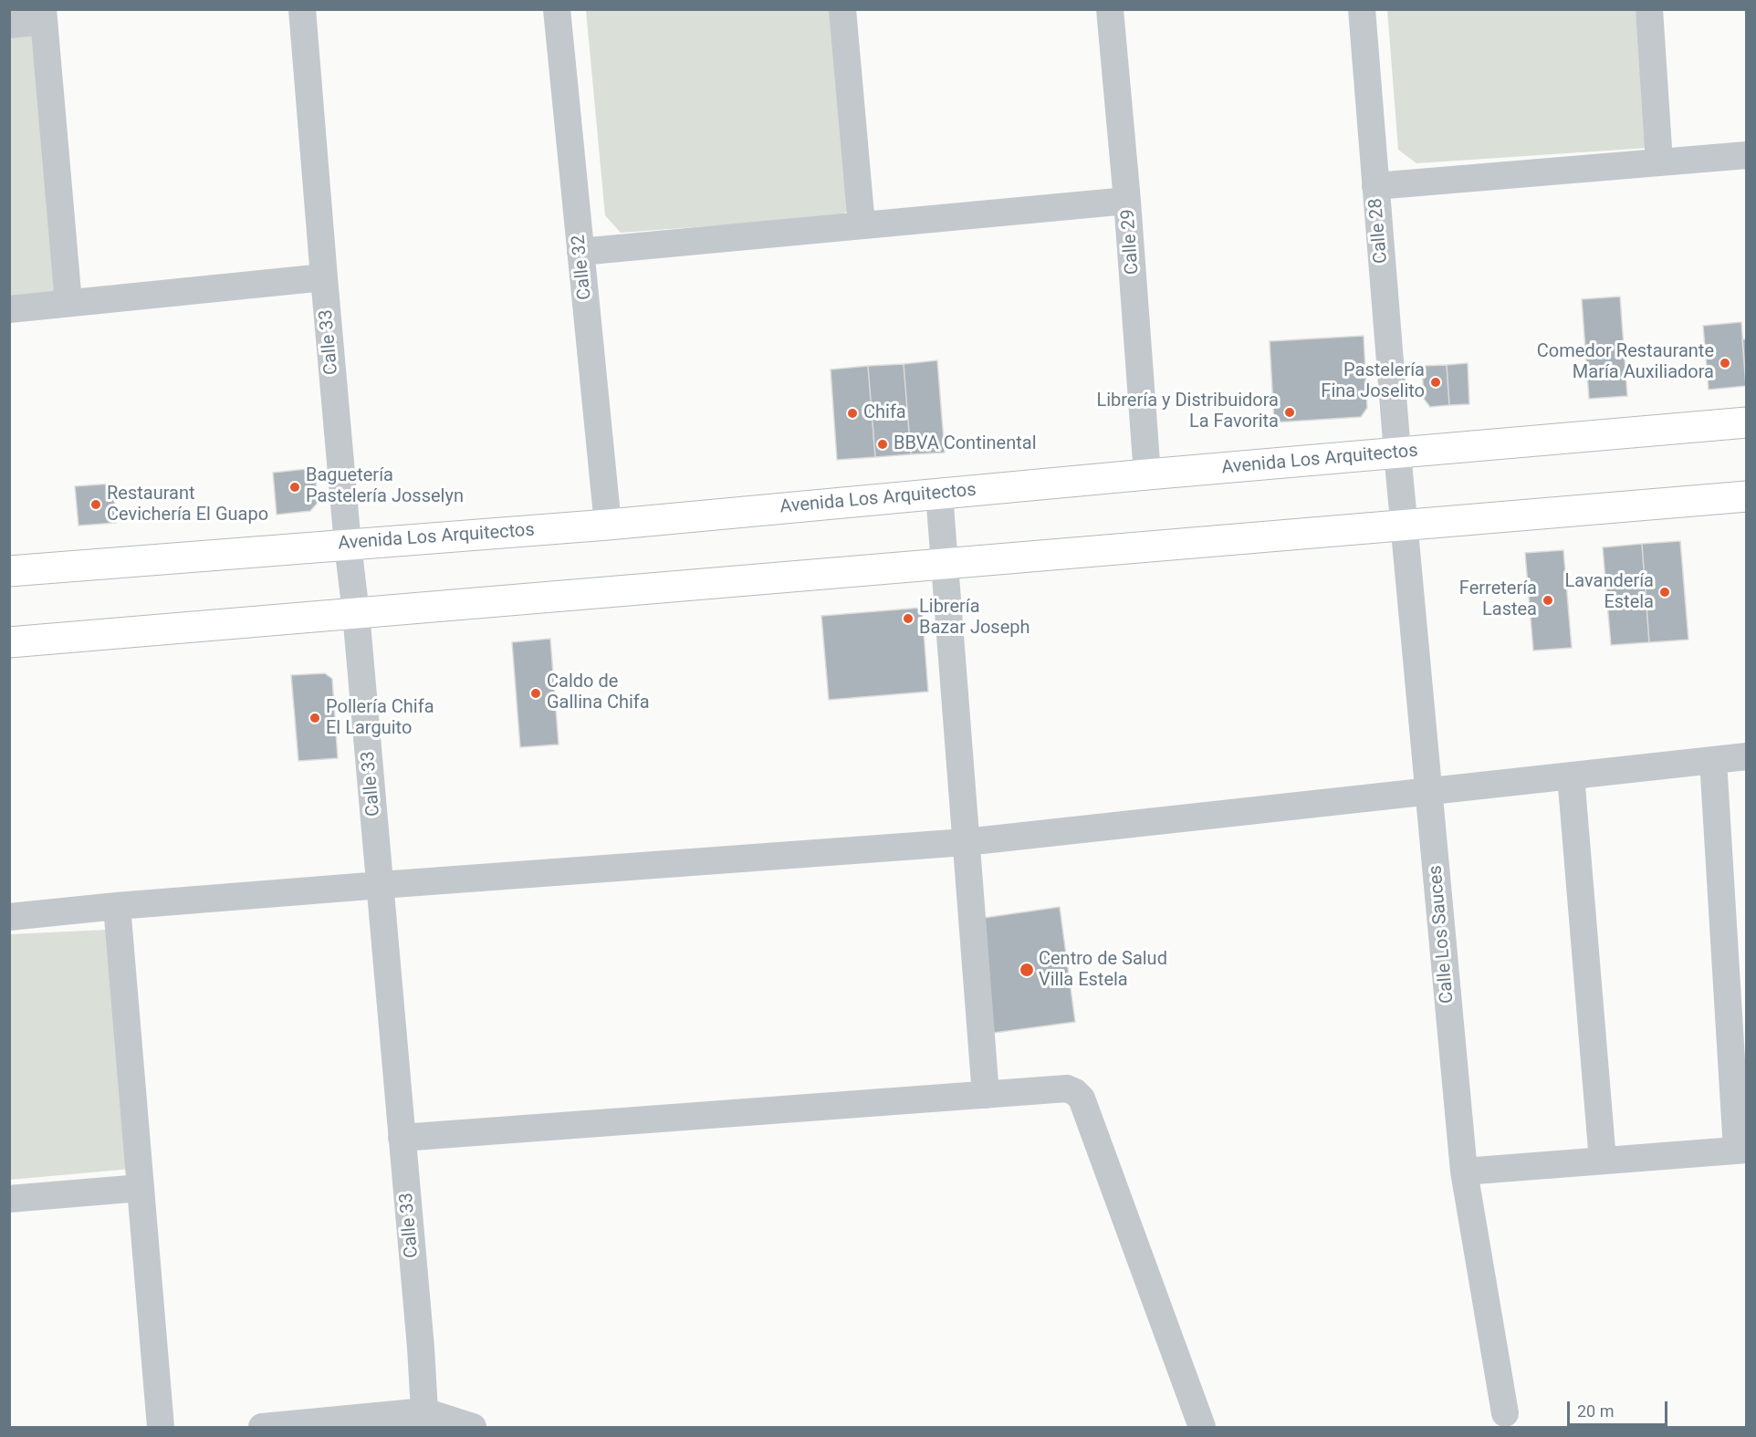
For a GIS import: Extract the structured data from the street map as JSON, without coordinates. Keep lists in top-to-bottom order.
{
  "streets": {
    "main road": ["Avenida Los Arquitectos"],
    "street": [
      "Calle 28",
      "Calle 29",
      "Calle 32",
      "Calle 33",
      "Calle Los Sauces"
    ]
  },
  "crossings": [
    ["Calle 28", "Avenida Los Arquitectos"],
    ["Calle 28", "Calle Los Sauces"],
    ["Calle 29", "Avenida Los Arquitectos"],
    ["Calle 32", "Avenida Los Arquitectos"],
    ["Calle 33", "Avenida Los Arquitectos"],
    ["Avenida Los Arquitectos", "Calle Los Sauces"]
  ],
  "places": [
    "Comedor Restaurante María Auxiliadora",
    "Pastelería Fina Joselito",
    "Librería y Distribuidora La Favorita",
    "Chifa",
    "BBVA Continental",
    "Baguetería Pastelería Josselyn",
    "Restaurant Cevichería El Guapo",
    "Lavandería Estela",
    "Ferretería Lastea",
    "Librería Bazar Joseph",
    "Caldo de Gallina Chifa",
    "Pollería Chifa El Larguito",
    "Centro de Salud Villa Estela"
  ],
  "scale_bar": "20 m"
}
